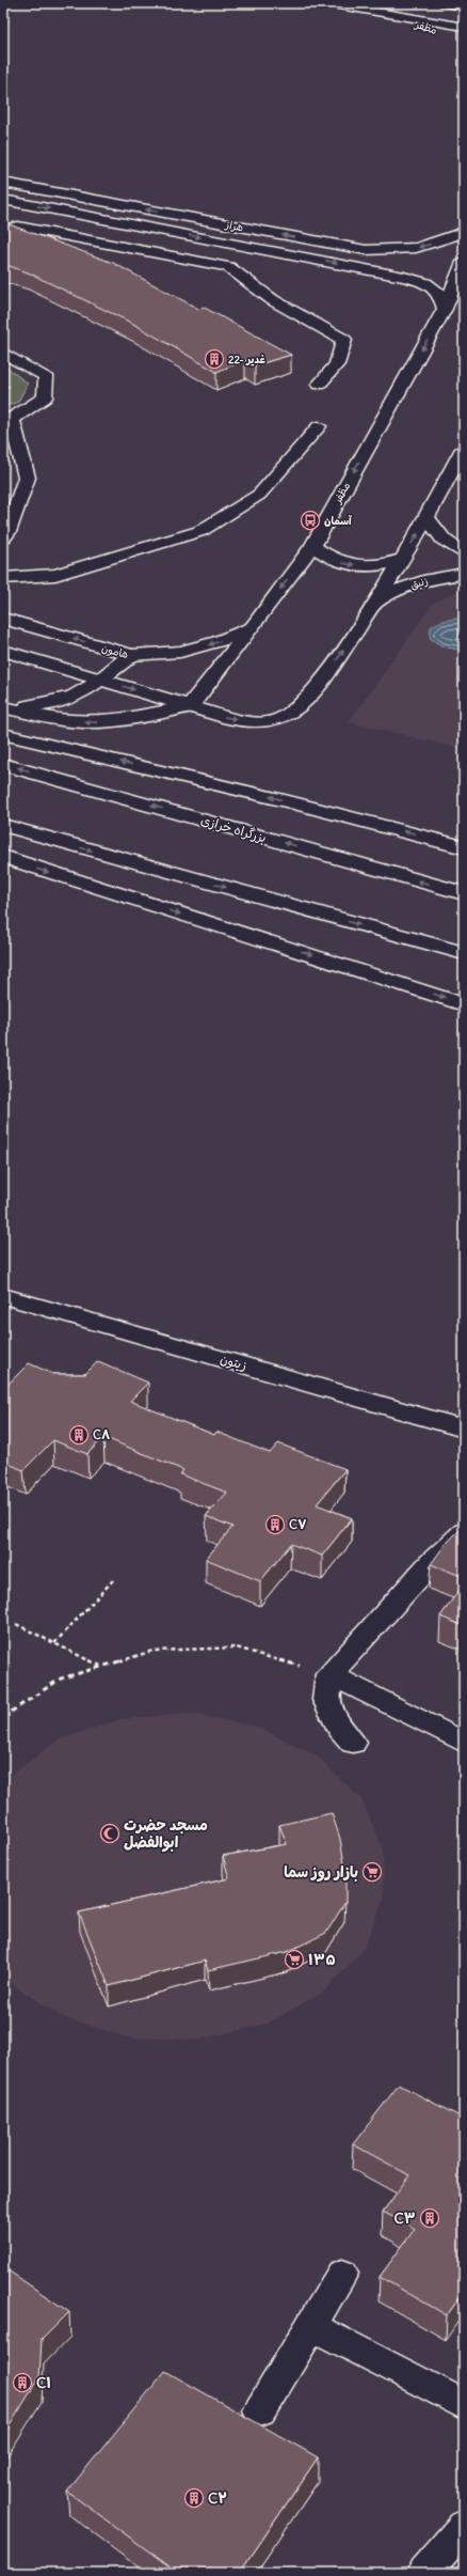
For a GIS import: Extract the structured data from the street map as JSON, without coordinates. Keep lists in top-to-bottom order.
{
  "streets": {
    "main road": [
      "مظفر",
      "هراز",
      "زنبق",
      "هامون",
      "بزرگراه خرازی",
      "زیتون"
    ]
  },
  "crossings": [
    ["مظفر", "هراز"],
    ["مظفر", "هامون"]
  ],
  "places": {
    "building": [
      "22- غدیر",
      "C۸",
      "C۷",
      "C۳",
      "C۱",
      "C۲"
    ],
    "bus stop": ["آسمان"],
    "mosque": ["مسجد حضرت ابوالفضل"],
    "supermarket": ["بازار روز سما", "۱۳۵"]
  }
}
